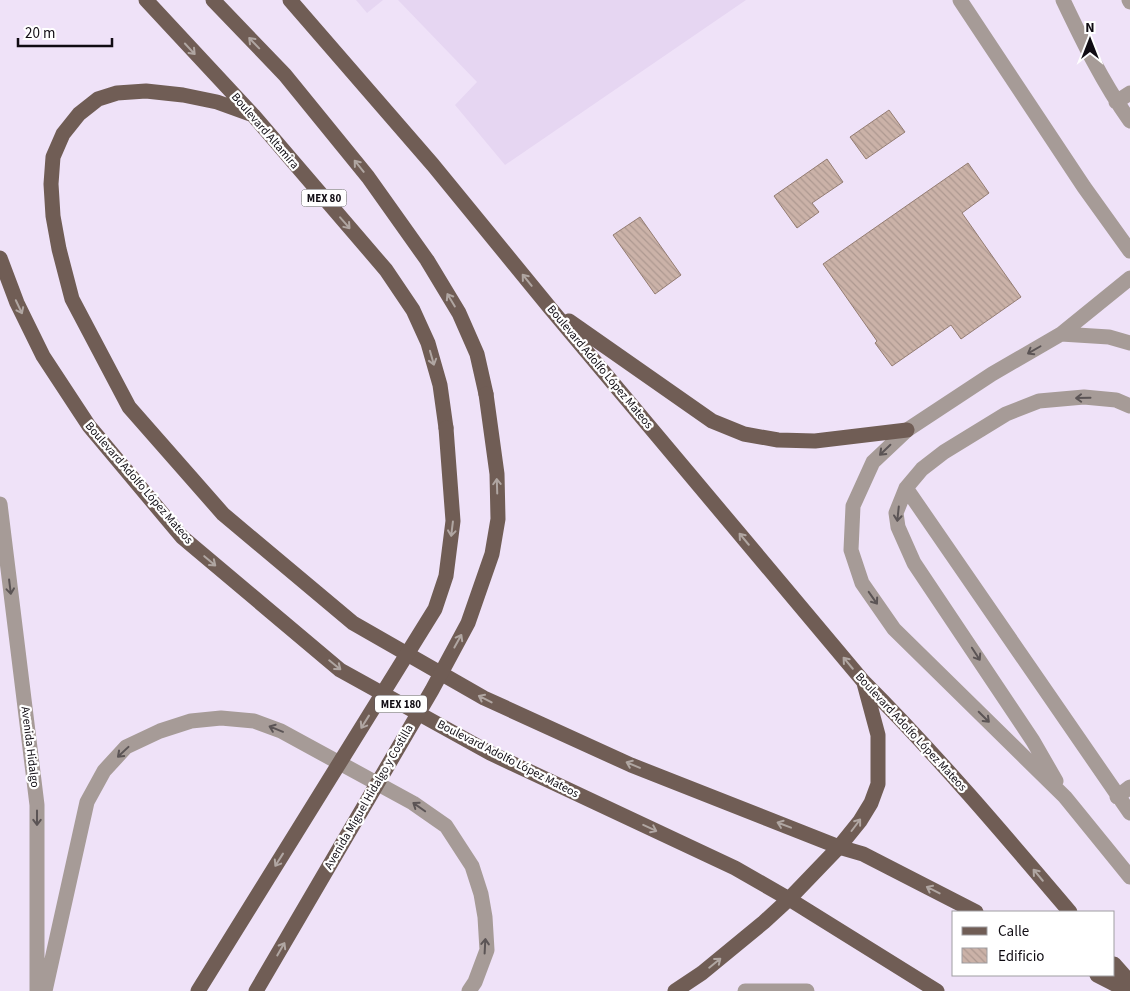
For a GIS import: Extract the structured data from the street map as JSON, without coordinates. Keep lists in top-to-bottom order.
{
  "streets": {
    "main road": [
      "Boulevard Altamira",
      "MEX 80",
      "Boulevard Adolfo López Mateos",
      "MEX 180",
      "Avenida Miguel Hidalgo y Costilla"
    ],
    "street": ["Avenida Hidalgo"]
  },
  "one_way": ["Boulevard Altamira", "Avenida Hidalgo", "Avenida Miguel Hidalgo y Costilla"],
  "legend": ["Calle", "Edificio"],
  "scale_bar": "20 m",
  "north": "top"
}
